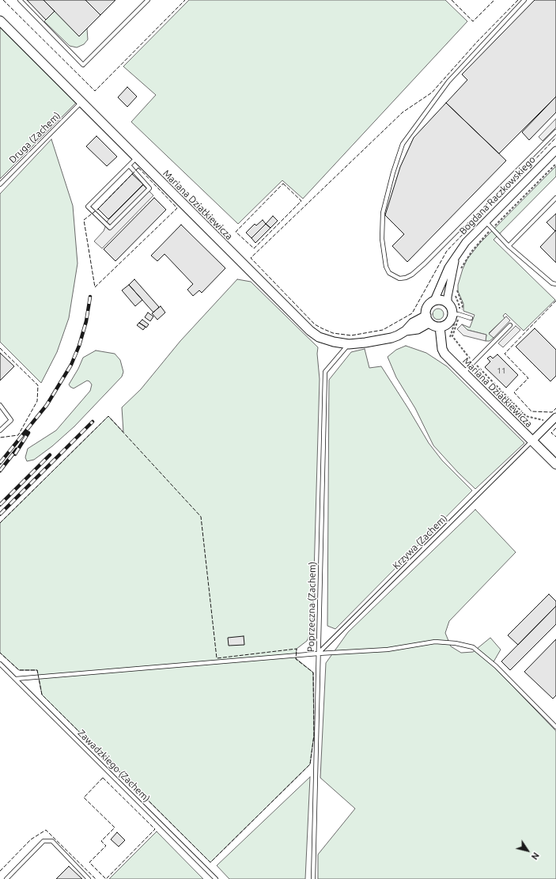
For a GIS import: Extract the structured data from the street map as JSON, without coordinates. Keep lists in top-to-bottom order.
{
  "streets": {
    "street": ["Bogdana Raczkowskiego", "Mariana Dziatkiewicza"],
    "lane": [
      "Druga (Zachem)",
      "Krzywa (Zachem)",
      "Poprzeczna (Zachem)",
      "Zawadzkiego (Zachem)"
    ]
  },
  "crossings": [
    ["Druga (Zachem)", "Mariana Dziatkiewicza"],
    ["Bogdana Raczkowskiego", "Mariana Dziatkiewicza"],
    ["Mariana Dziatkiewicza", "Krzywa (Zachem)"],
    ["Mariana Dziatkiewicza", "Poprzeczna (Zachem)"],
    ["Krzywa (Zachem)", "Poprzeczna (Zachem)"]
  ],
  "house_numbers": ["11"],
  "north": "bottom right"
}
